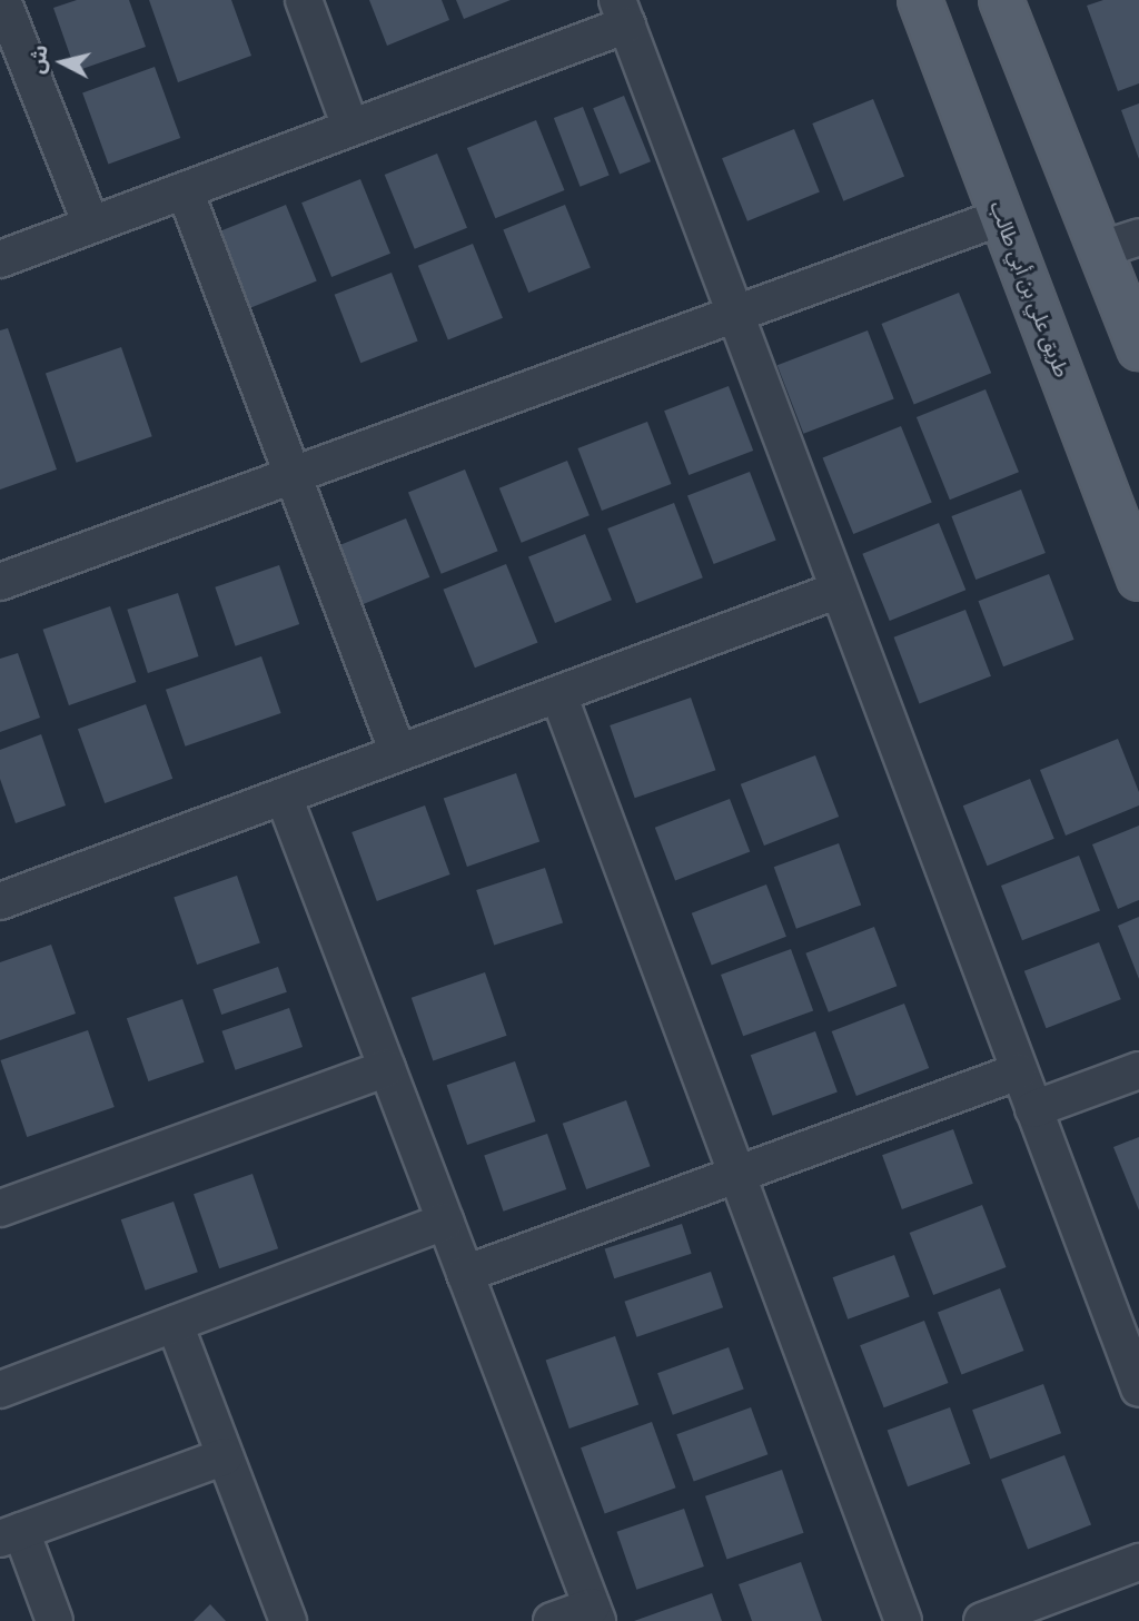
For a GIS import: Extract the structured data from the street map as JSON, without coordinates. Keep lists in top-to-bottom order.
{
  "streets": {
    "main road": ["طريق علي بن أبي طالب"]
  },
  "north": "left"
}
